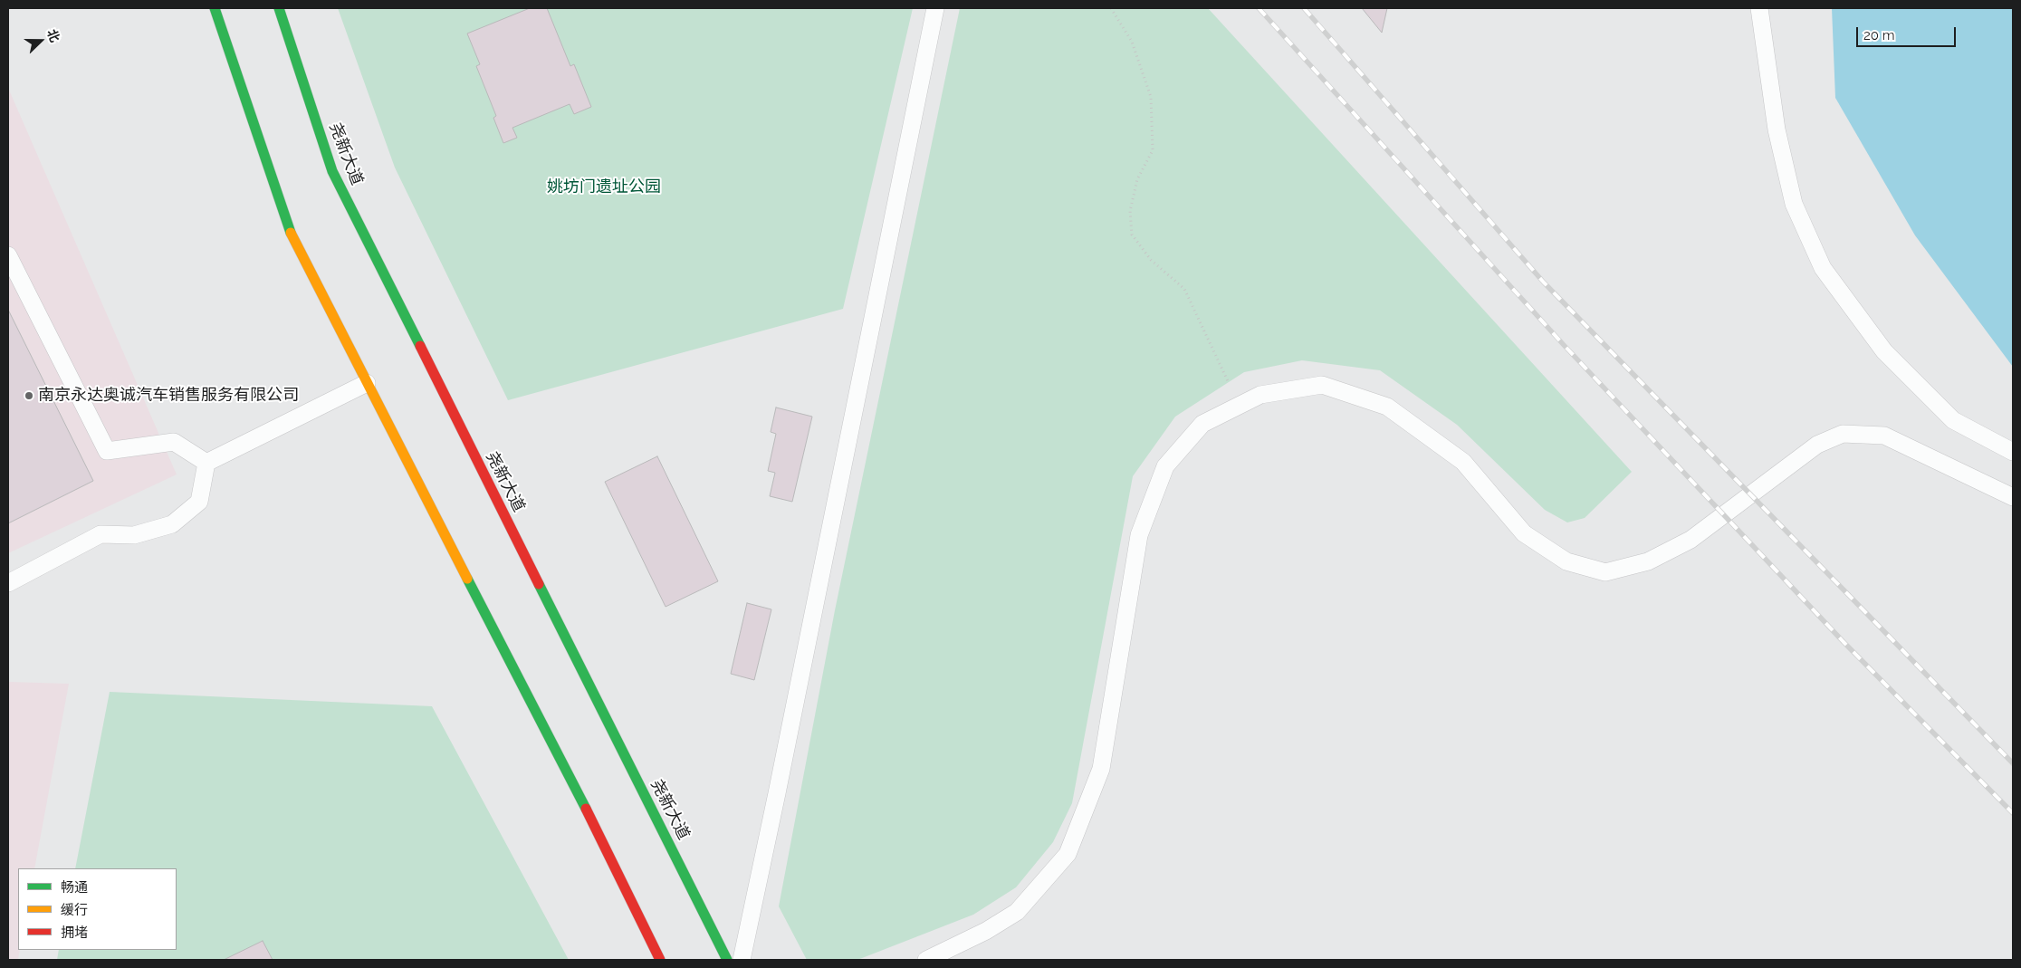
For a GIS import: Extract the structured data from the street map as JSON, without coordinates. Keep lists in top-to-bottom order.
{
  "streets": {
    "main road": ["尧新大道"]
  },
  "parks": ["姚坊门遗址公园"],
  "places": ["南京永达奥诚汽车销售服务有限公司"],
  "legend": ["畅通", "缓行", "拥堵"],
  "scale_bar": "20 m",
  "north": "right"
}
